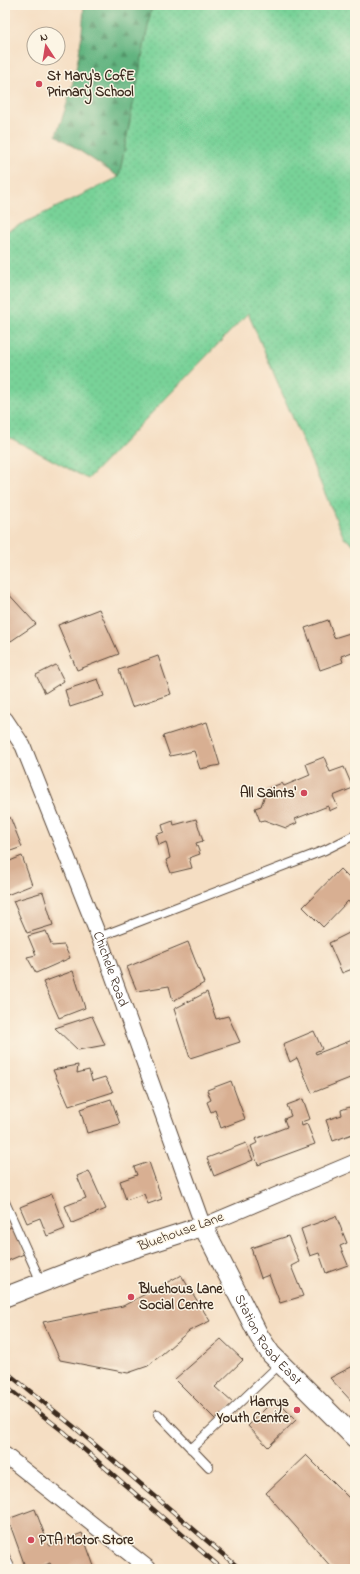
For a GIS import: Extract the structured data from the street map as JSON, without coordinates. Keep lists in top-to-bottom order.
{
  "streets": {
    "street": ["Chichele Road", "Bluehouse Lane", "Station Road East"]
  },
  "crossings": [
    ["Chichele Road", "Bluehouse Lane"],
    ["Chichele Road", "Station Road East"],
    ["Bluehouse Lane", "Station Road East"]
  ],
  "places": [
    "St Mary's CofE Primary School",
    "All Saints'",
    "Bluehous Lane Social Centre",
    "Harrys Youth Centre",
    "PTA Motor Store"
  ],
  "north": "top"
}
